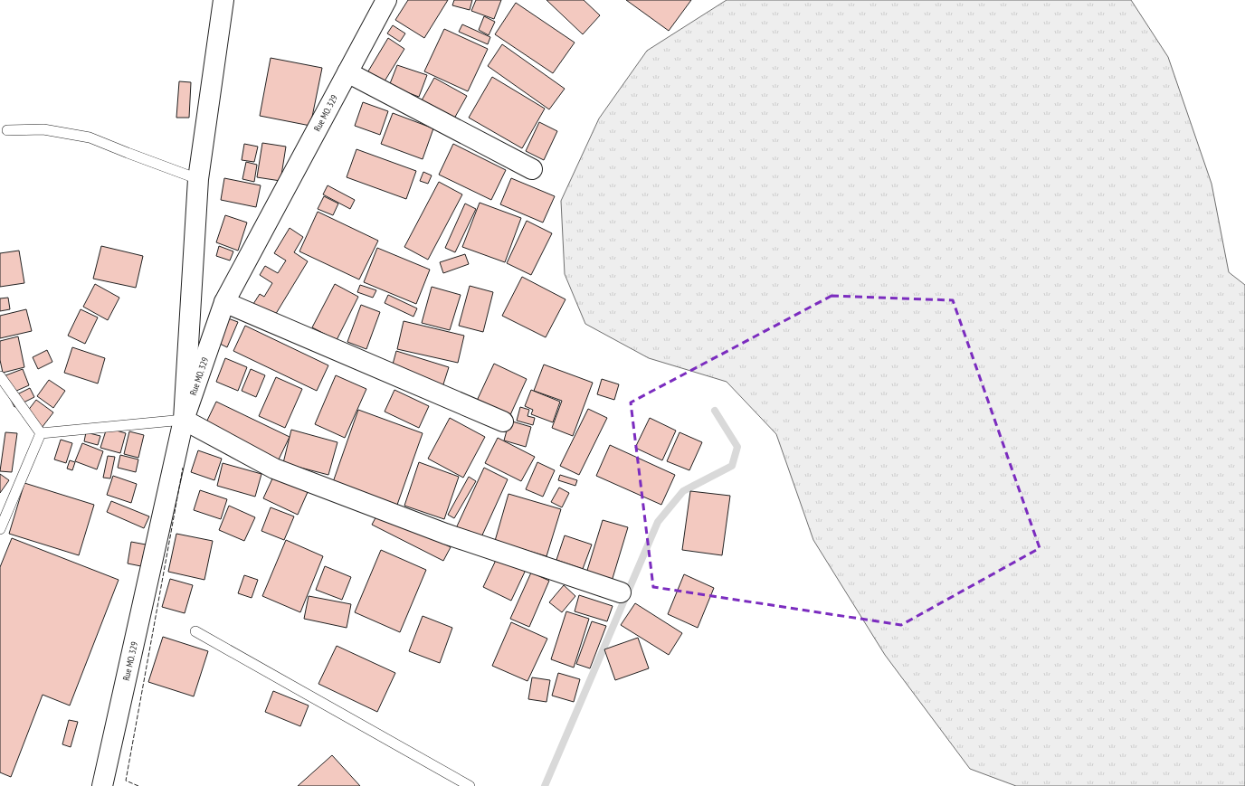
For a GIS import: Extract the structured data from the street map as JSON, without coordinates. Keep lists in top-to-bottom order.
{
  "streets": {
    "street": ["Rue MO. 329"]
  }
}
